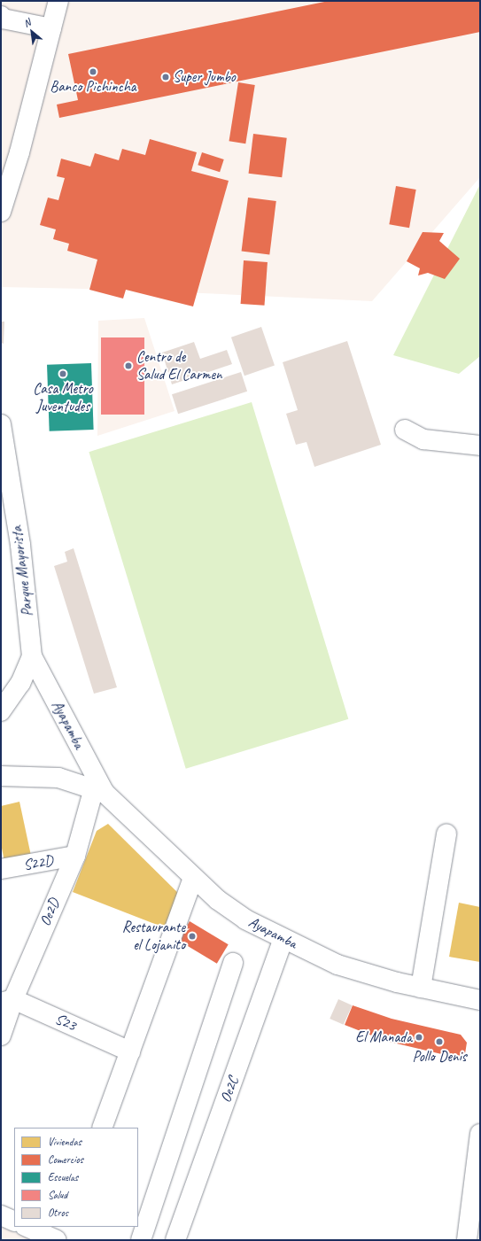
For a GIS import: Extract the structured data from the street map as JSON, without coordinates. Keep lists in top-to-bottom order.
{
  "streets": {
    "main road": [
      "Parque Mayorista",
      "Ayapamba",
      "S22D",
      "Oe2D",
      "S23",
      "Oe2C"
    ]
  },
  "crossings": [
    ["Parque Mayorista", "Ayapamba"],
    ["Ayapamba", "Oe2D"],
    ["Ayapamba", "Oe2C"],
    ["S22D", "Oe2D"],
    ["Oe2D", "S23"]
  ],
  "places": [
    "Banco Pichincha",
    "Super Jumbo",
    "Centro de Salud El Carmen",
    "Casa Metro Juventudes",
    "Restaurante el Lojanito",
    "El Manada",
    "Pollo Denis"
  ],
  "legend": [
    "Viviendas",
    "Comercios",
    "Escuelas",
    "Salud",
    "Otros"
  ],
  "north": "top left"
}
